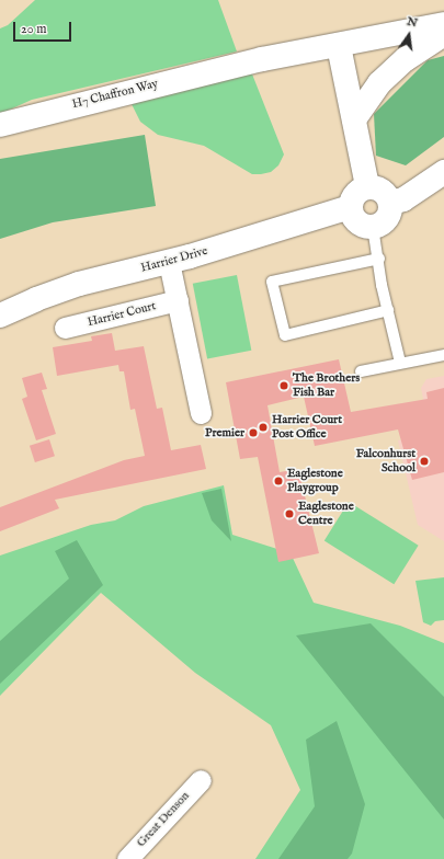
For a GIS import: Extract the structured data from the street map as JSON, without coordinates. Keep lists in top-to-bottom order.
{
  "streets": {
    "street": [
      "H7 Chaffron Way",
      "Harrier Drive",
      "Harrier Court",
      "Great Denson"
    ]
  },
  "places": [
    "The Brothers Fish Bar",
    "Harrier Court Post Office",
    "Premier",
    "Falconhurst School",
    "Eaglestone Playgroup",
    "Eaglestone Centre"
  ],
  "scale_bar": "20 m",
  "north": "top"
}
